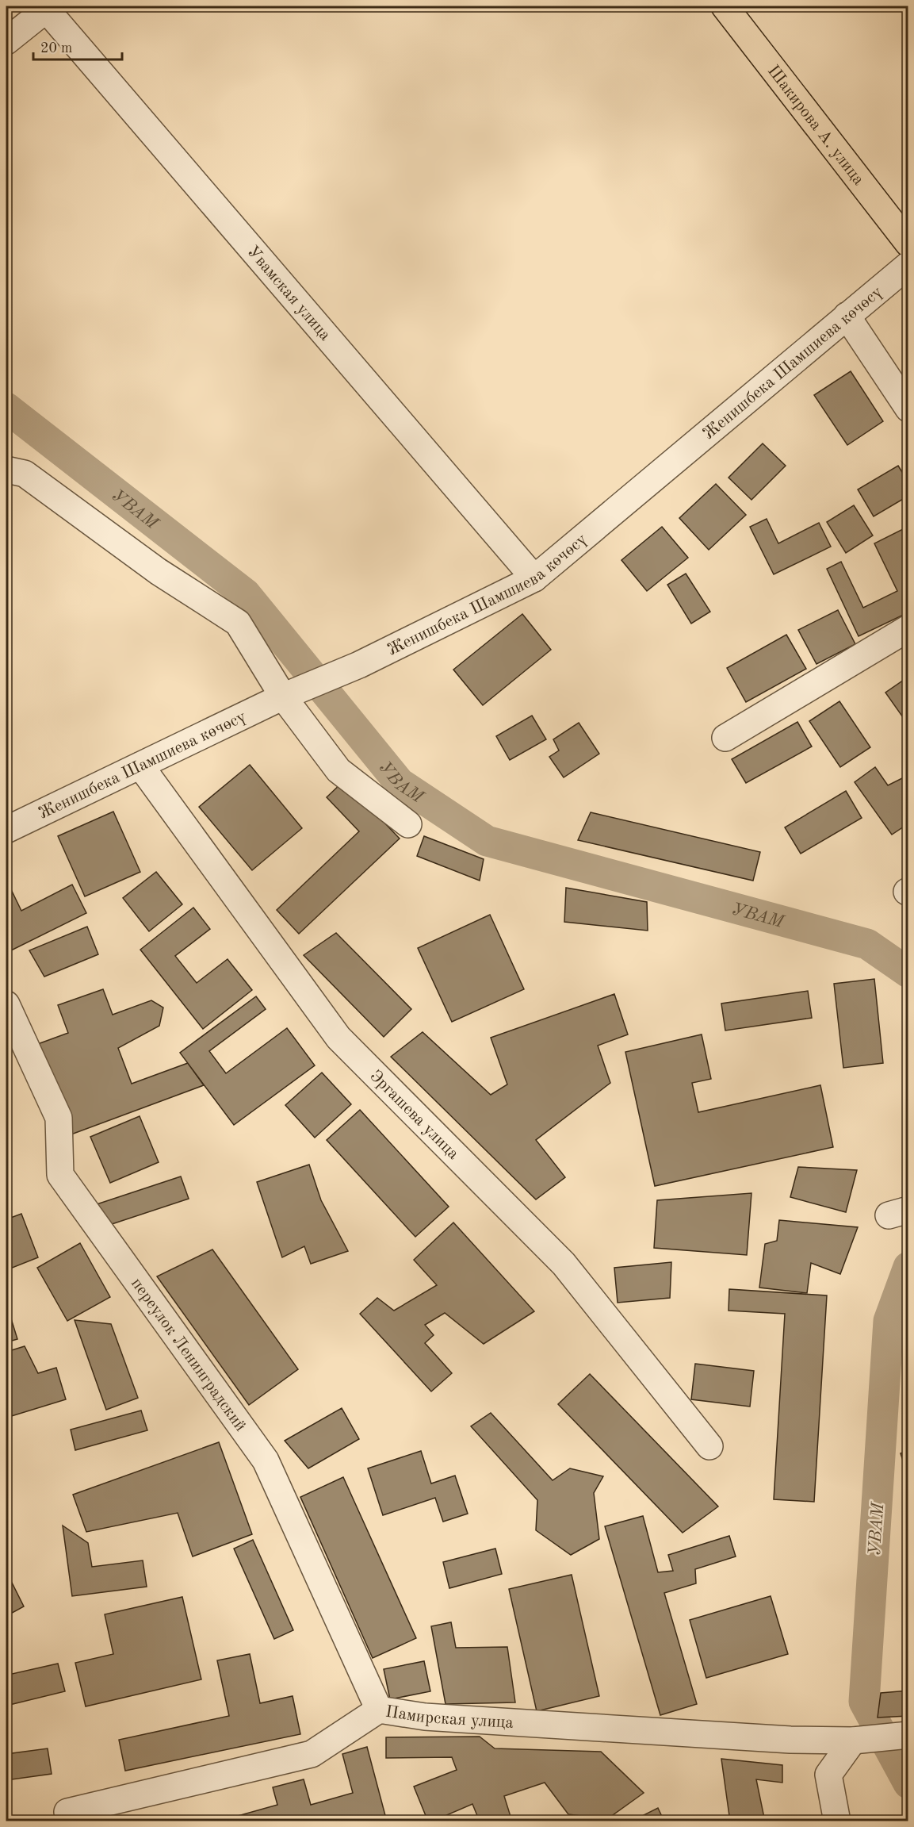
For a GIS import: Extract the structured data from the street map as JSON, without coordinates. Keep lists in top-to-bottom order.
{
  "streets": {
    "main road": ["Шакирова А. улица"],
    "street": [
      "Увамская улица",
      "Женишбека Шамшиева көчөсү",
      "Эргашева улица",
      "переулок Ленинградский",
      "Памирская улица"
    ]
  },
  "crossings": [
    ["Увамская улица", "Женишбека Шамшиева көчөсү"],
    ["Женишбека Шамшиева көчөсү", "Эргашева улица"],
    ["переулок Ленинградский", "Памирская улица"]
  ],
  "water": ["УВАМ"],
  "scale_bar": "20 m"
}
